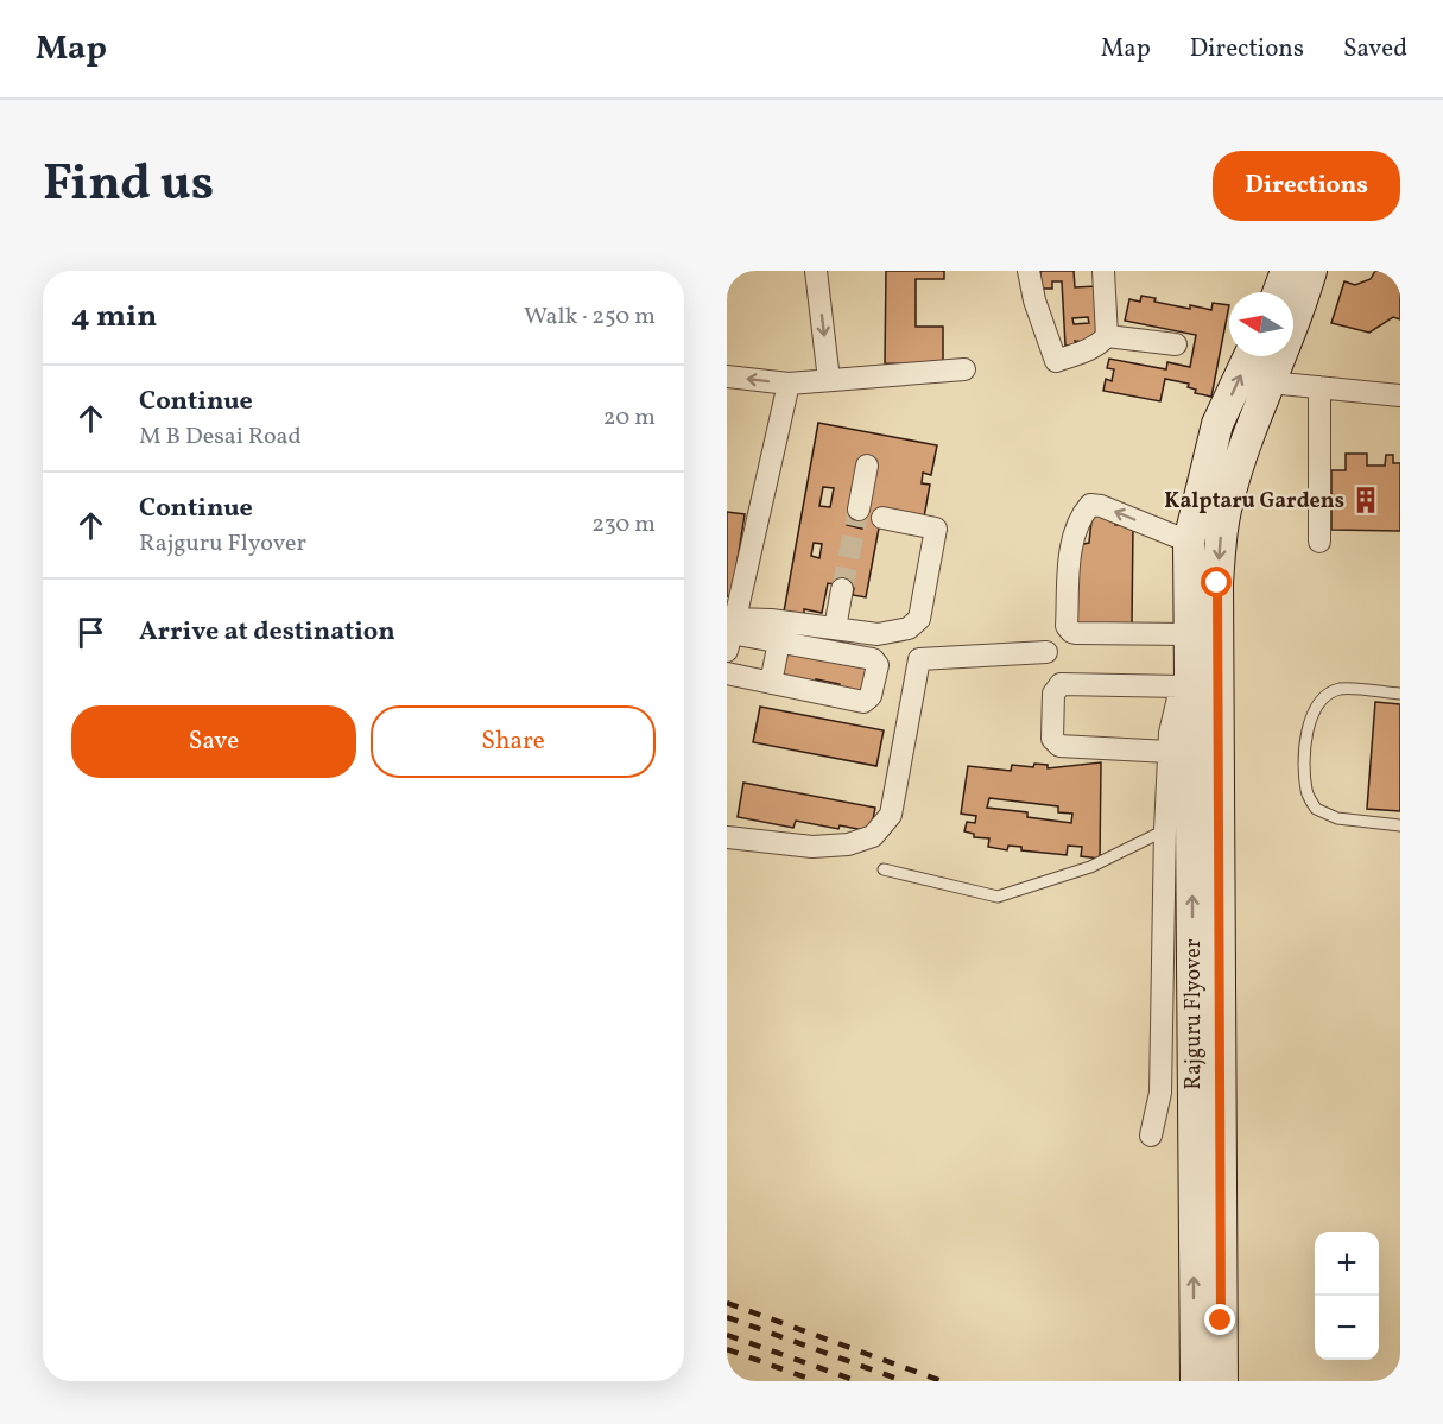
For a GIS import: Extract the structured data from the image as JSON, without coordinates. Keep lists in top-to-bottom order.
{
  "streets": {
    "main road": ["Rajguru Flyover"]
  },
  "places": {
    "building": ["Kalptaru Gardens"]
  },
  "north": "left",
  "page": {
    "header": "Map",
    "nav": ["Map", "Directions", "Saved"],
    "title": "Find us",
    "buttons": [
      "Directions",
      ["Save", "Share"]
    ],
    "heading": ["4 min", "Walk · 250 m"],
    "list": [
      ["Continue", "M B Desai Road", "20 m"],
      ["Continue", "Rajguru Flyover", "230 m"],
      "Arrive at destination"
    ],
    "map_buttons": ["+", "−"]
  }
}
